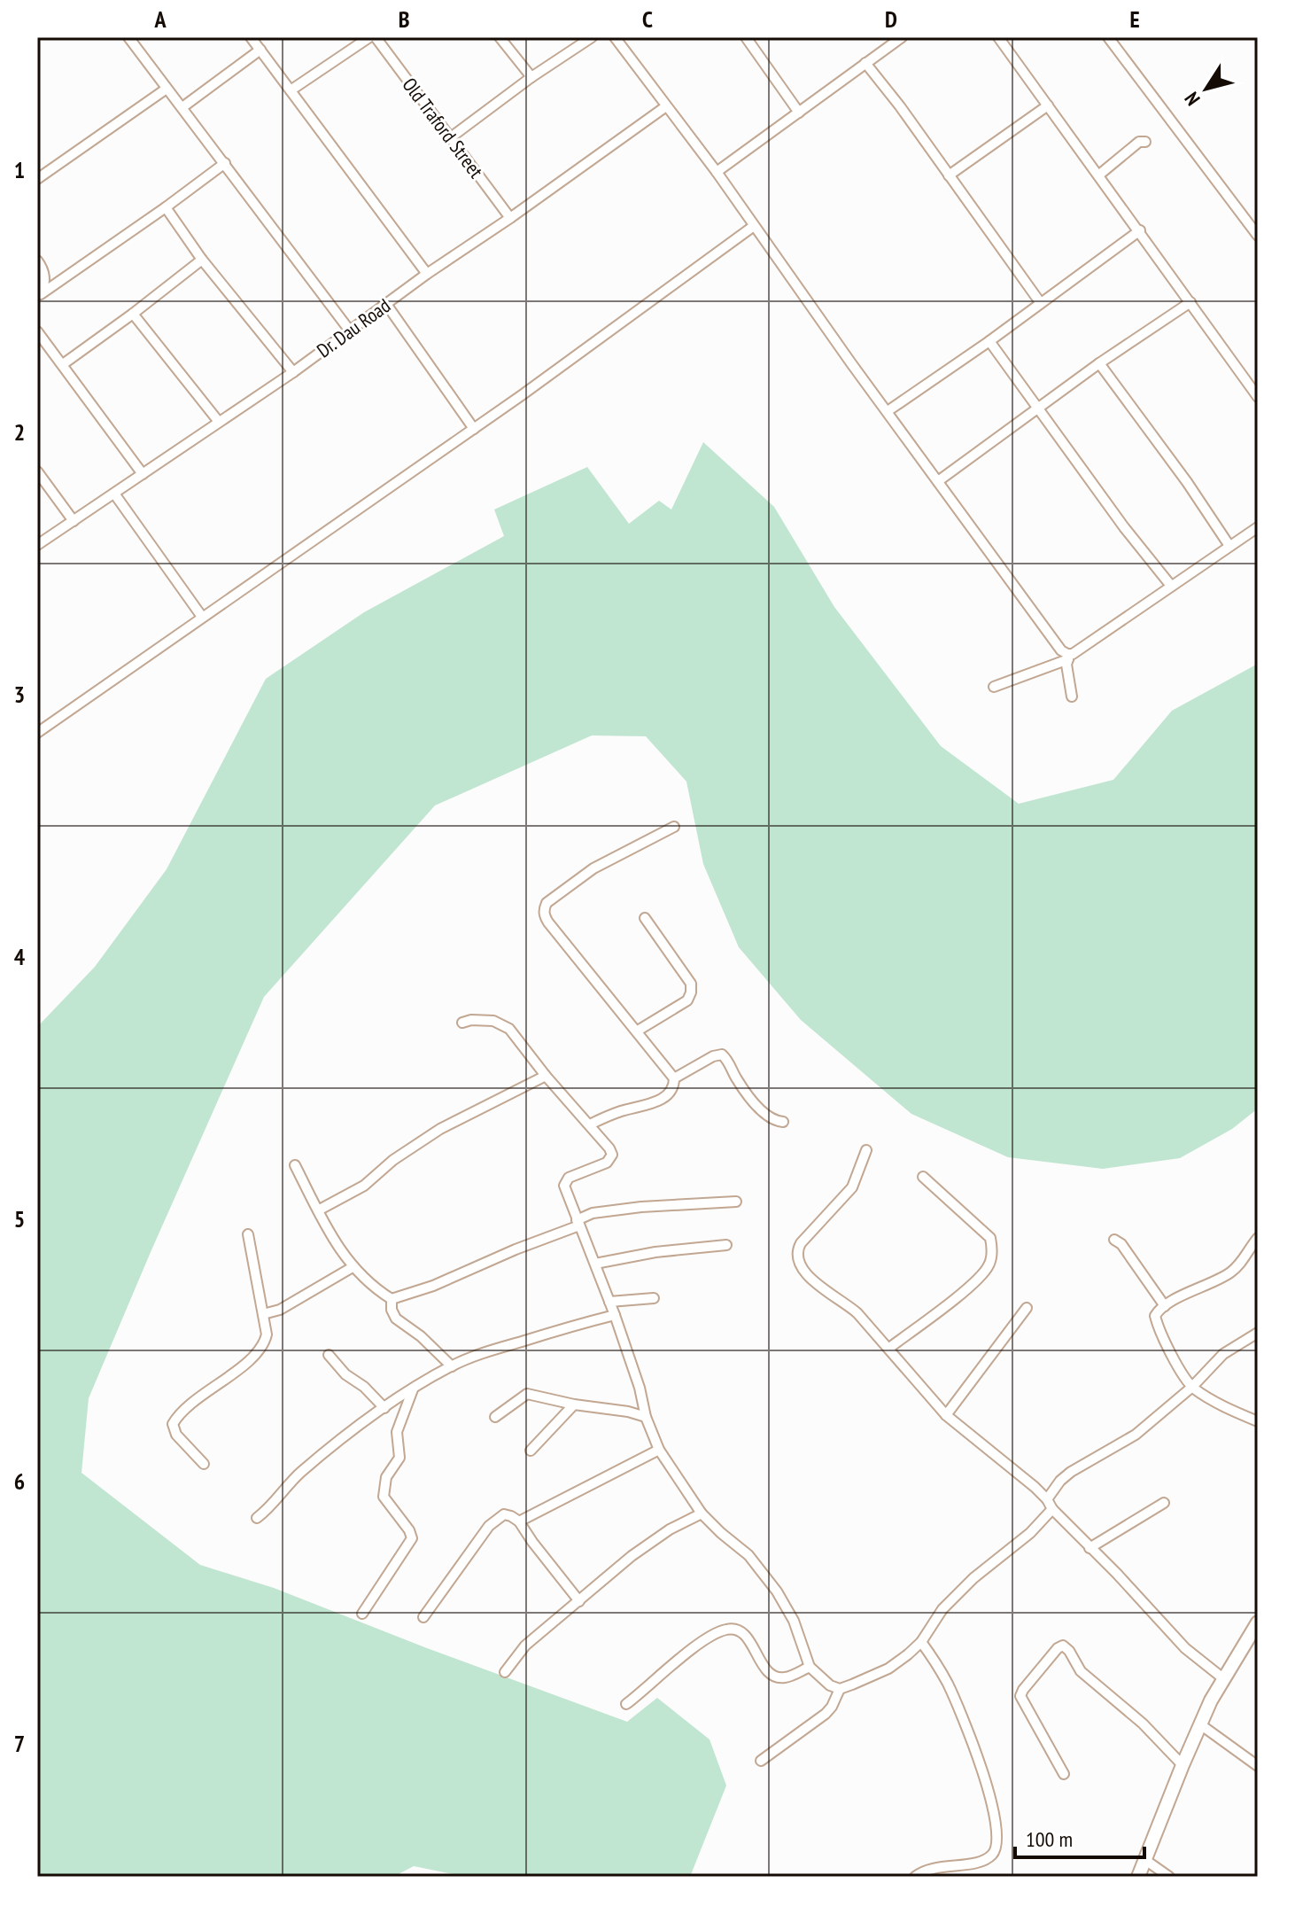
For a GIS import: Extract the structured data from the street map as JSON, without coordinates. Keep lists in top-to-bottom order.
{
  "streets": {
    "street": ["Old Traford Street", "Dr. Dau Road"]
  },
  "crossings": [
    ["Old Traford Street", "Dr. Dau Road"]
  ],
  "scale_bar": "100 m",
  "north": "bottom left",
  "grid": {
    "columns": [
      "A",
      "B",
      "C",
      "D",
      "E"
    ],
    "rows": [
      "1",
      "2",
      "3",
      "4",
      "5",
      "6",
      "7"
    ]
  }
}
